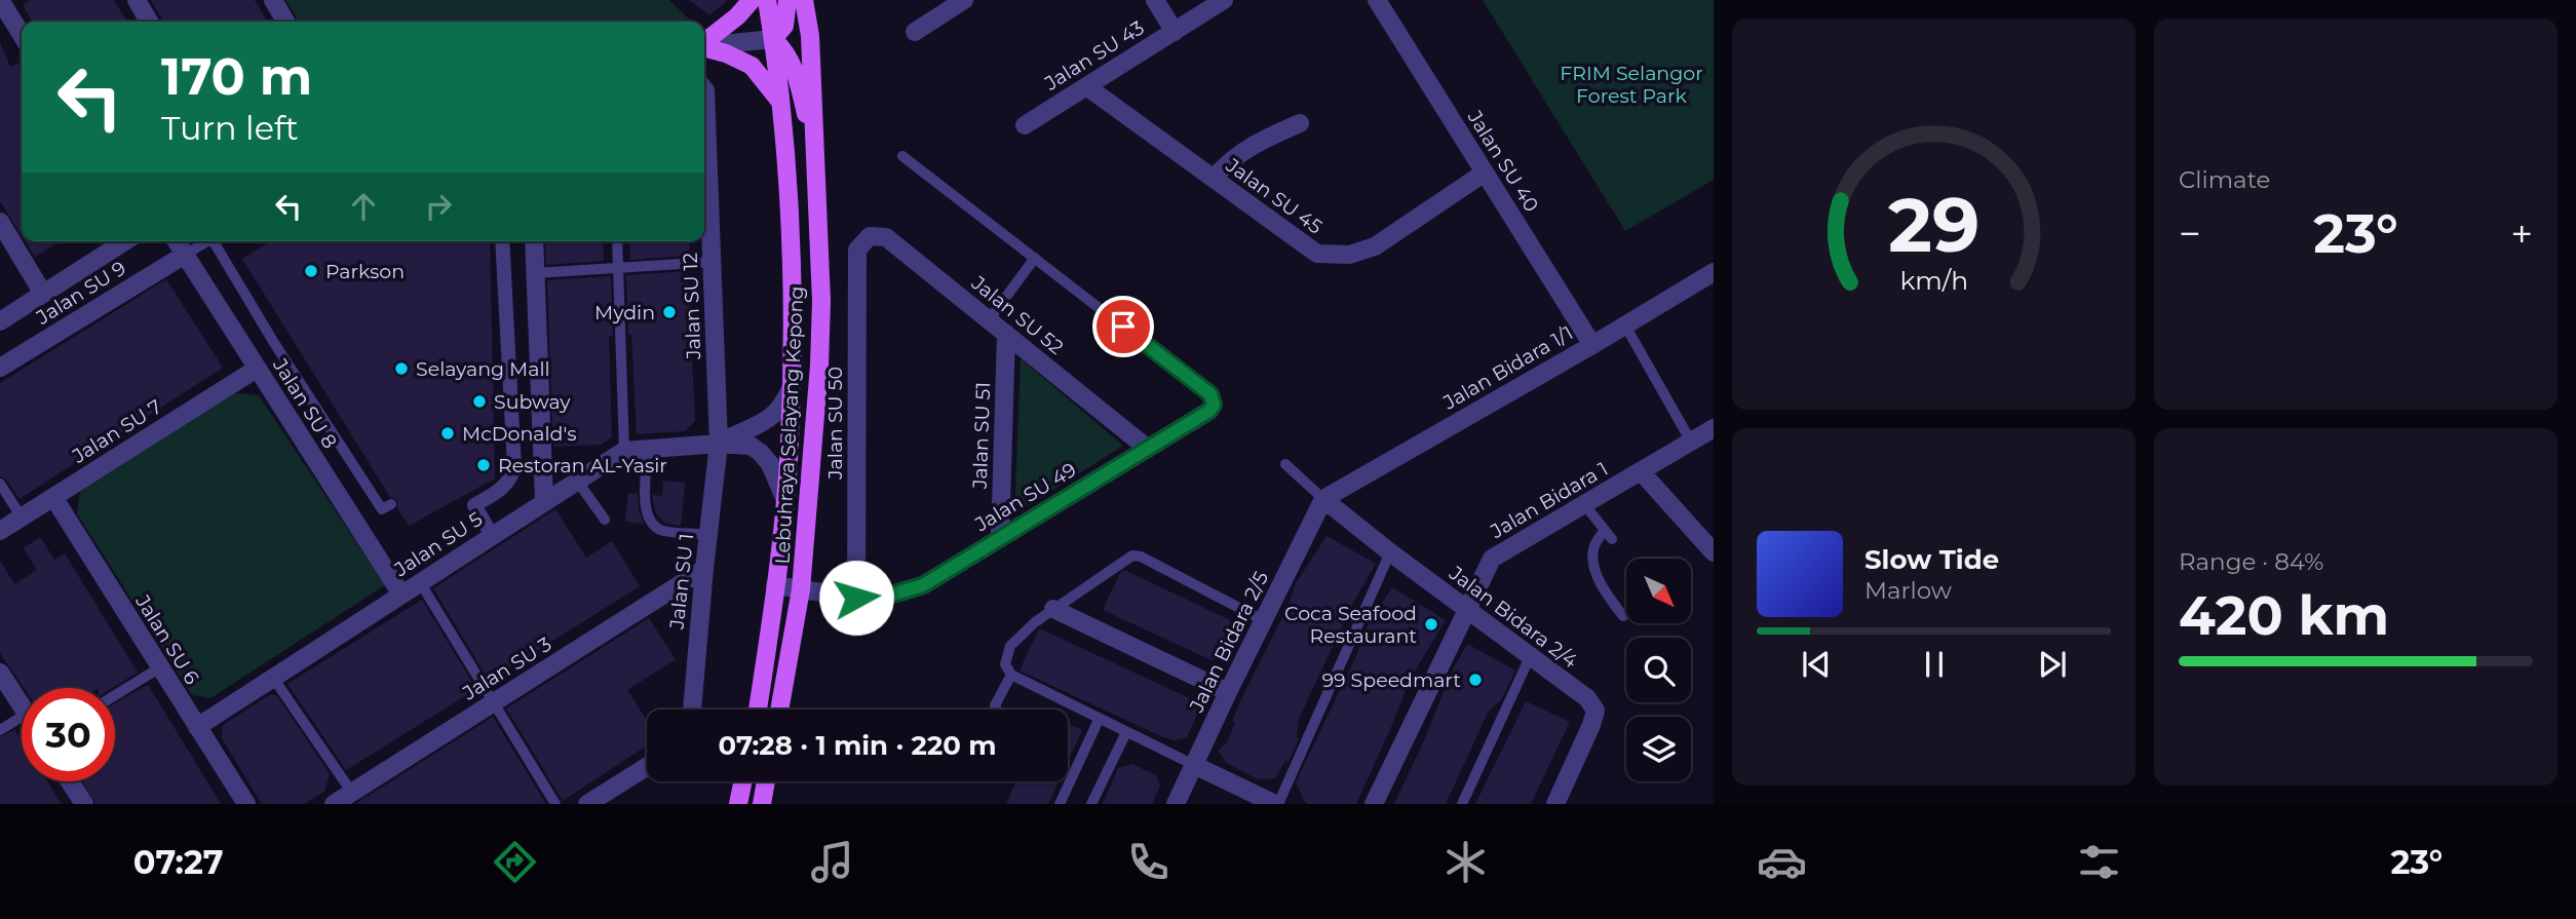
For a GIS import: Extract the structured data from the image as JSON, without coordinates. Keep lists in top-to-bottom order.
{
  "streets": {
    "main road": ["Lebuhraya Selayang Kepong"],
    "street": [
      "Jalan SU 43",
      "Jalan SU 40",
      "Jalan SU 45",
      "Jalan SU 9",
      "Jalan SU 12",
      "Jalan SU 52",
      "Jalan Bidara 1/1",
      "Jalan SU 8",
      "Jalan SU 50",
      "Jalan SU 7",
      "Jalan SU 51",
      "Jalan SU 49",
      "Jalan Bidara 1",
      "Jalan SU 5",
      "Jalan SU 1",
      "Jalan Bidara 2/4",
      "Jalan SU 6",
      "Jalan Bidara 2/5",
      "Jalan SU 3"
    ]
  },
  "crossings": [
    ["Jalan SU 43", "Jalan SU 45"],
    ["Jalan SU 40", "Jalan SU 45"],
    ["Jalan SU 40", "Jalan Bidara 1/1"],
    ["Jalan SU 9", "Jalan SU 8"],
    ["Jalan SU 12", "Jalan SU 5"],
    ["Jalan SU 12", "Jalan SU 1"],
    ["Jalan SU 52", "Jalan SU 50"],
    ["Jalan SU 52", "Jalan SU 51"],
    ["Jalan SU 52", "Jalan SU 49"],
    ["Jalan Bidara 1/1", "Jalan Bidara 2/4"],
    ["Jalan Bidara 1/1", "Jalan Bidara 2/5"],
    ["Jalan SU 8", "Jalan SU 7"],
    ["Jalan SU 8", "Jalan SU 5"],
    ["Jalan SU 50", "Jalan SU 49"],
    ["Lebuhraya Selayang Kepong", "Jalan SU 49"],
    ["Lebuhraya Selayang Kepong", "Jalan SU 5"],
    ["Jalan SU 7", "Jalan SU 6"],
    ["Jalan SU 51", "Jalan SU 49"],
    ["Jalan Bidara 1", "Jalan Bidara 2/4"],
    ["Jalan SU 5", "Jalan SU 1"],
    ["Jalan SU 5", "Jalan SU 6"],
    ["Jalan SU 1", "Jalan SU 3"],
    ["Jalan Bidara 2/4", "Jalan Bidara 2/5"]
  ],
  "parks": ["FRIM Selangor Forest Park"],
  "places": [
    "Parkson",
    "Mydin",
    "Selayang Mall",
    "Subway",
    "McDonald's",
    "Restoran AL-Yasir",
    "Coca Seafood Restaurant",
    "99 Speedmart"
  ],
  "north": "bottom right",
  "page": {
    "tile": [
      "Climate",
      ["Range · 84%", "420 km"]
    ],
    "turn": ["170 m", "Turn left"],
    "heat": ["−", "23°", "+"],
    "song": ["Slow Tide", "Marlow"],
    "limit": "30",
    "trip": "07:28 · 1 min · 220 m",
    "tabs": ["07:27", "23°"],
    "gauge": ["29", "km/h"]
  }
}
